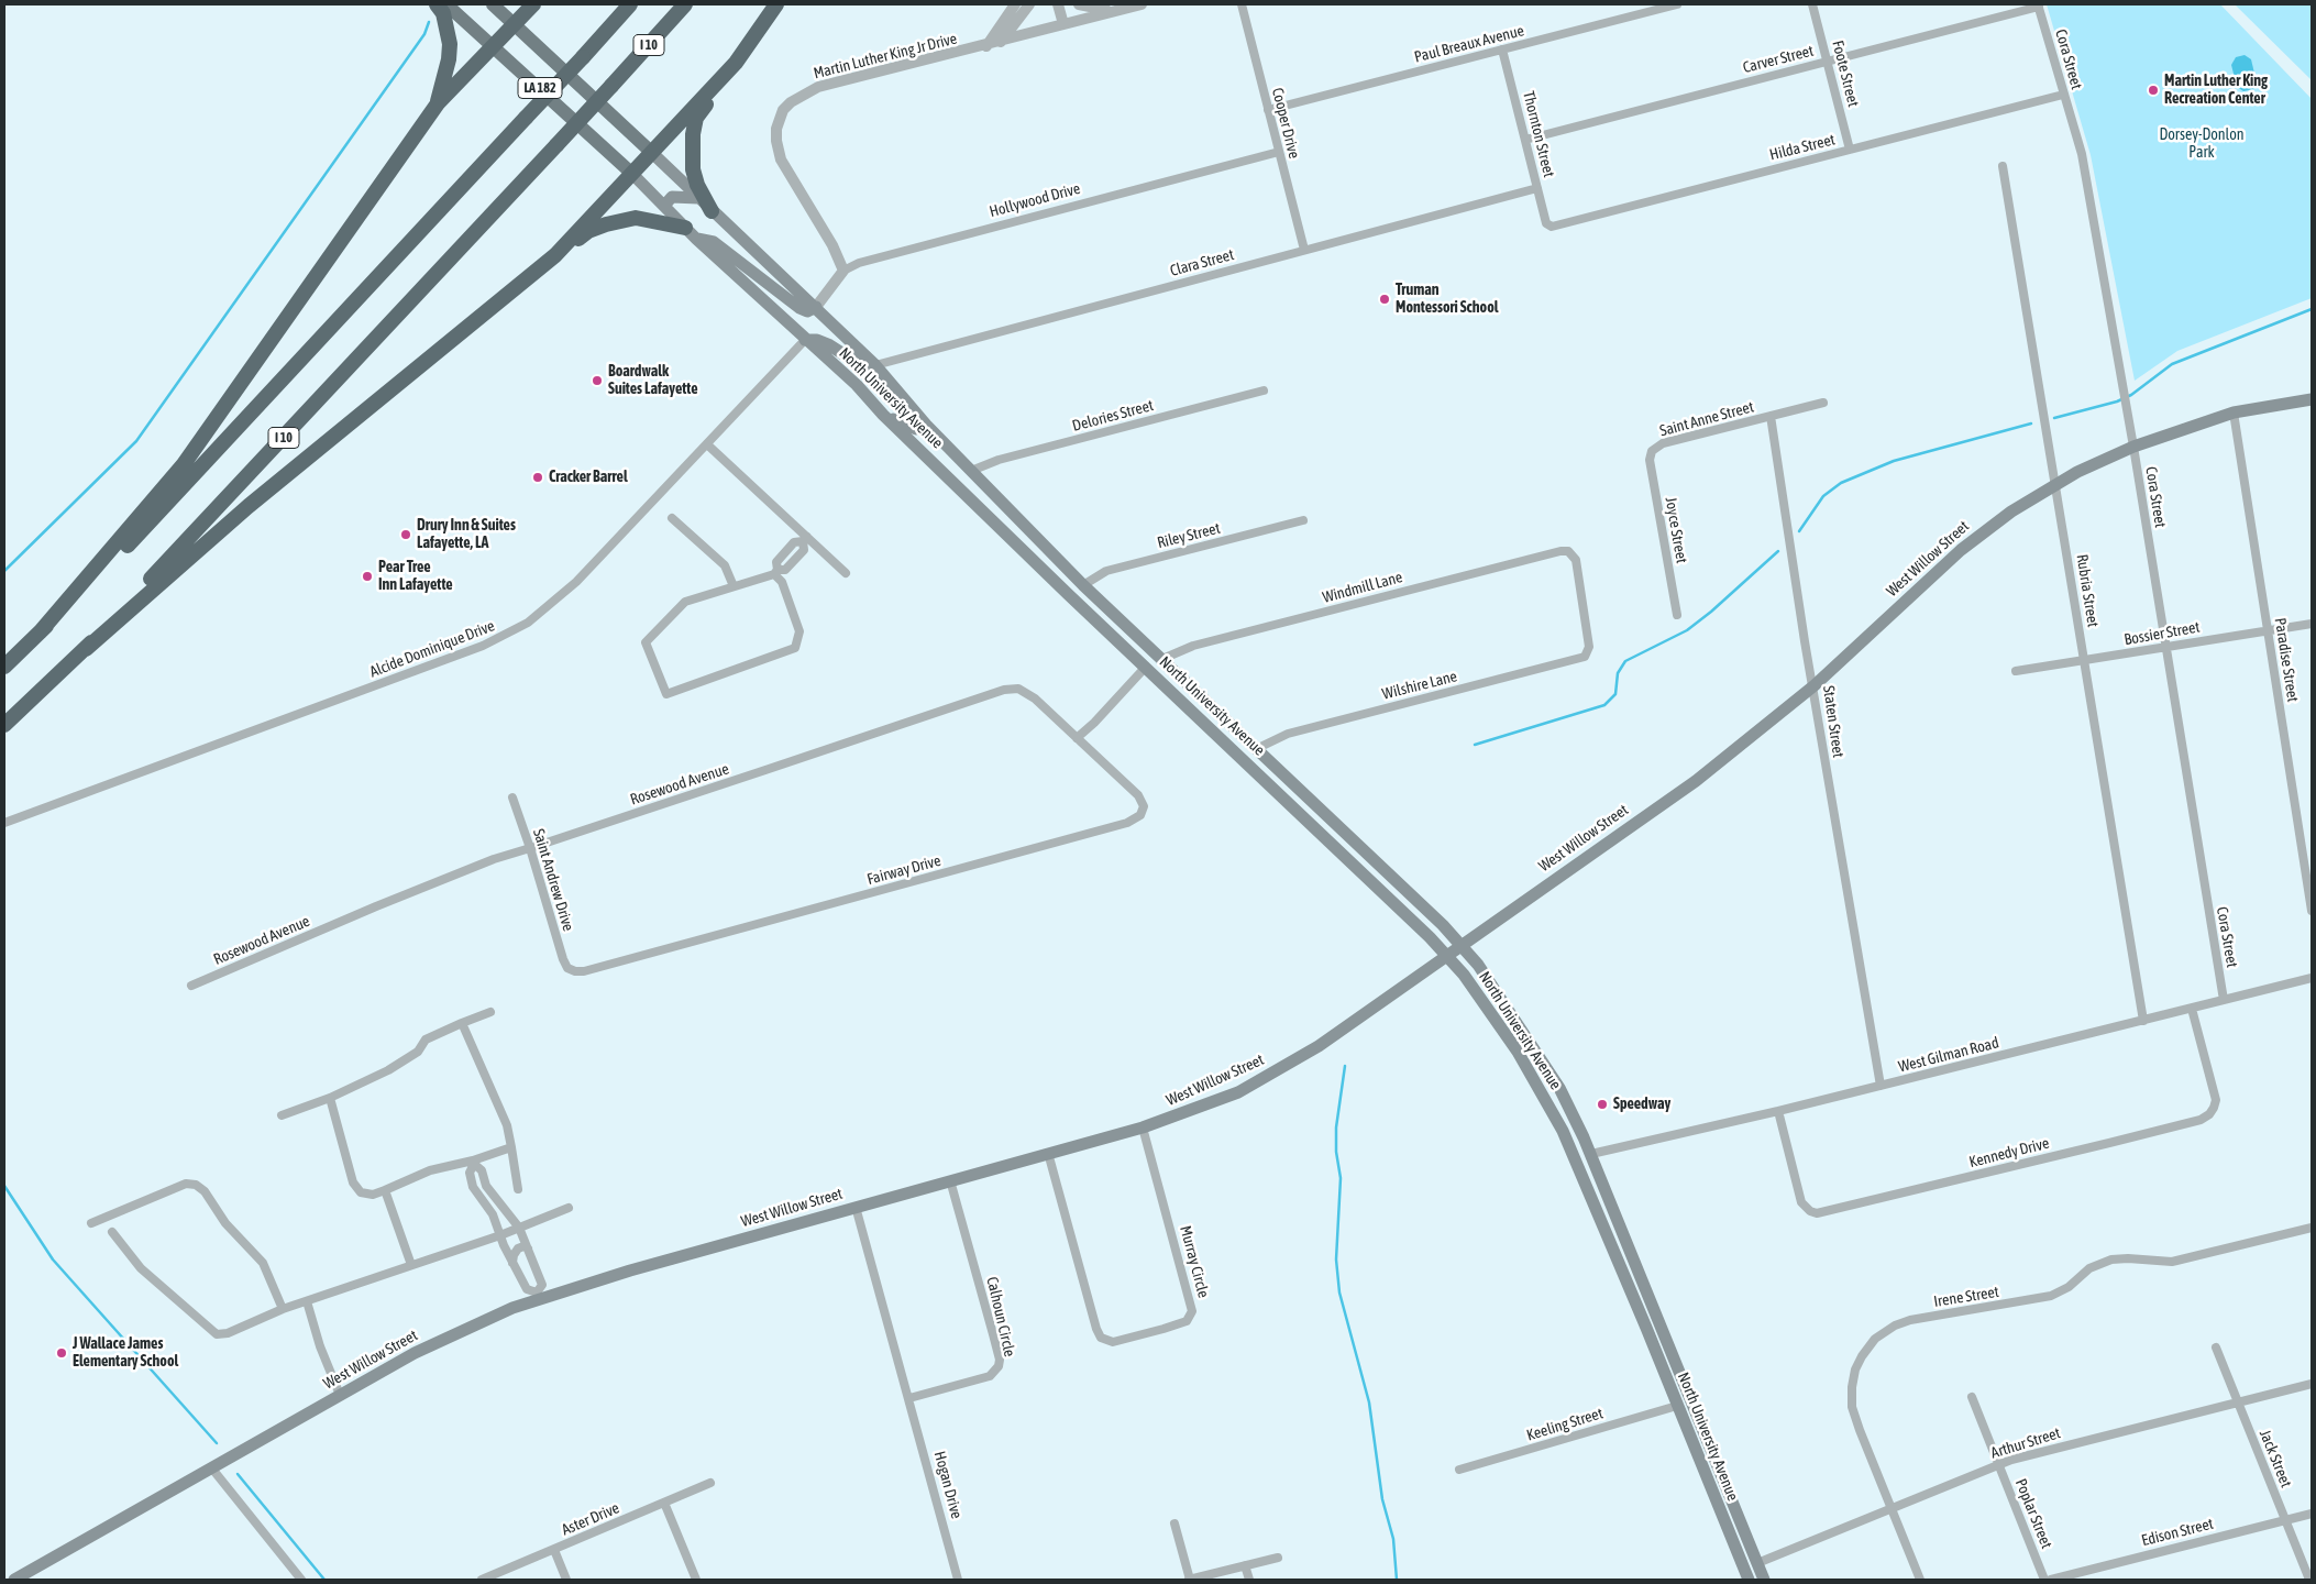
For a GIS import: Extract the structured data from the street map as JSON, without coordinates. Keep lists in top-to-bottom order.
{
  "streets": {
    "highway": ["I 10"],
    "main road": ["LA 182", "North University Avenue", "West Willow Street"],
    "street": [
      "Paul Breaux Avenue",
      "Martin Luther King Jr Drive",
      "Carver Street",
      "Cora Street",
      "Foote Street",
      "Cooper Drive",
      "Thornton Street",
      "Hilda Street",
      "Hollywood Drive",
      "Clara Street",
      "Delories Street",
      "Saint Anne Street",
      "Joyce Street",
      "Riley Street",
      "Windmill Lane",
      "Rubria Street",
      "Bossier Street",
      "Alcide Dominique Drive",
      "Paradise Street",
      "Wilshire Lane",
      "Staten Street",
      "Rosewood Avenue",
      "Fairway Drive",
      "Saint Andrew Drive",
      "West Gilman Road",
      "Kennedy Drive",
      "Murray Circle",
      "Irene Street",
      "Calhoun Circle",
      "Keeling Street",
      "Arthur Street",
      "Jack Street",
      "Hogan Drive",
      "Poplar Street",
      "Aster Drive",
      "Edison Street"
    ]
  },
  "crossings": [
    ["Paul Breaux Avenue", "Cooper Drive"],
    ["Paul Breaux Avenue", "Thornton Street"],
    ["Martin Luther King Jr Drive", "Hollywood Drive"],
    ["Carver Street", "Cora Street"],
    ["Carver Street", "Foote Street"],
    ["Carver Street", "Thornton Street"],
    ["Cora Street", "Hilda Street"],
    ["Cora Street", "West Willow Street"],
    ["Cora Street", "Bossier Street"],
    ["Cora Street", "West Gilman Road"],
    ["Foote Street", "Hilda Street"],
    ["Cooper Drive", "Hollywood Drive"],
    ["Cooper Drive", "Clara Street"],
    ["Thornton Street", "Hilda Street"],
    ["Thornton Street", "Clara Street"],
    ["Hollywood Drive", "North University Avenue"],
    ["Clara Street", "North University Avenue"],
    ["North University Avenue", "Delories Street"],
    ["North University Avenue", "Riley Street"],
    ["North University Avenue", "West Willow Street"],
    ["North University Avenue", "Windmill Lane"],
    ["North University Avenue", "Alcide Dominique Drive"],
    ["North University Avenue", "Wilshire Lane"],
    ["North University Avenue", "West Gilman Road"],
    ["North University Avenue", "Keeling Street"],
    ["North University Avenue", "Arthur Street"],
    ["Saint Anne Street", "Joyce Street"],
    ["Saint Anne Street", "Staten Street"],
    ["West Willow Street", "Rubria Street"],
    ["West Willow Street", "Paradise Street"],
    ["West Willow Street", "Staten Street"],
    ["West Willow Street", "Murray Circle"],
    ["West Willow Street", "Calhoun Circle"],
    ["Windmill Lane", "Wilshire Lane"],
    ["Rubria Street", "Bossier Street"],
    ["Rubria Street", "West Gilman Road"],
    ["Bossier Street", "Paradise Street"],
    ["Staten Street", "West Gilman Road"],
    ["Rosewood Avenue", "Fairway Drive"],
    ["Rosewood Avenue", "Saint Andrew Drive"],
    ["Fairway Drive", "Saint Andrew Drive"],
    ["West Gilman Road", "Kennedy Drive"],
    ["Irene Street", "Arthur Street"],
    ["Calhoun Circle", "Hogan Drive"],
    ["Arthur Street", "Jack Street"],
    ["Arthur Street", "Poplar Street"],
    ["Jack Street", "Edison Street"]
  ],
  "parks": ["Dorsey-Donlon Park"],
  "places": [
    "Martin Luther King Recreation Center",
    "Truman Montessori School",
    "Boardwalk Suites Lafayette",
    "Cracker Barrel",
    "Drury Inn & Suites Lafayette, LA",
    "Pear Tree Inn Lafayette",
    "Speedway",
    "J Wallace James Elementary School"
  ]
}
